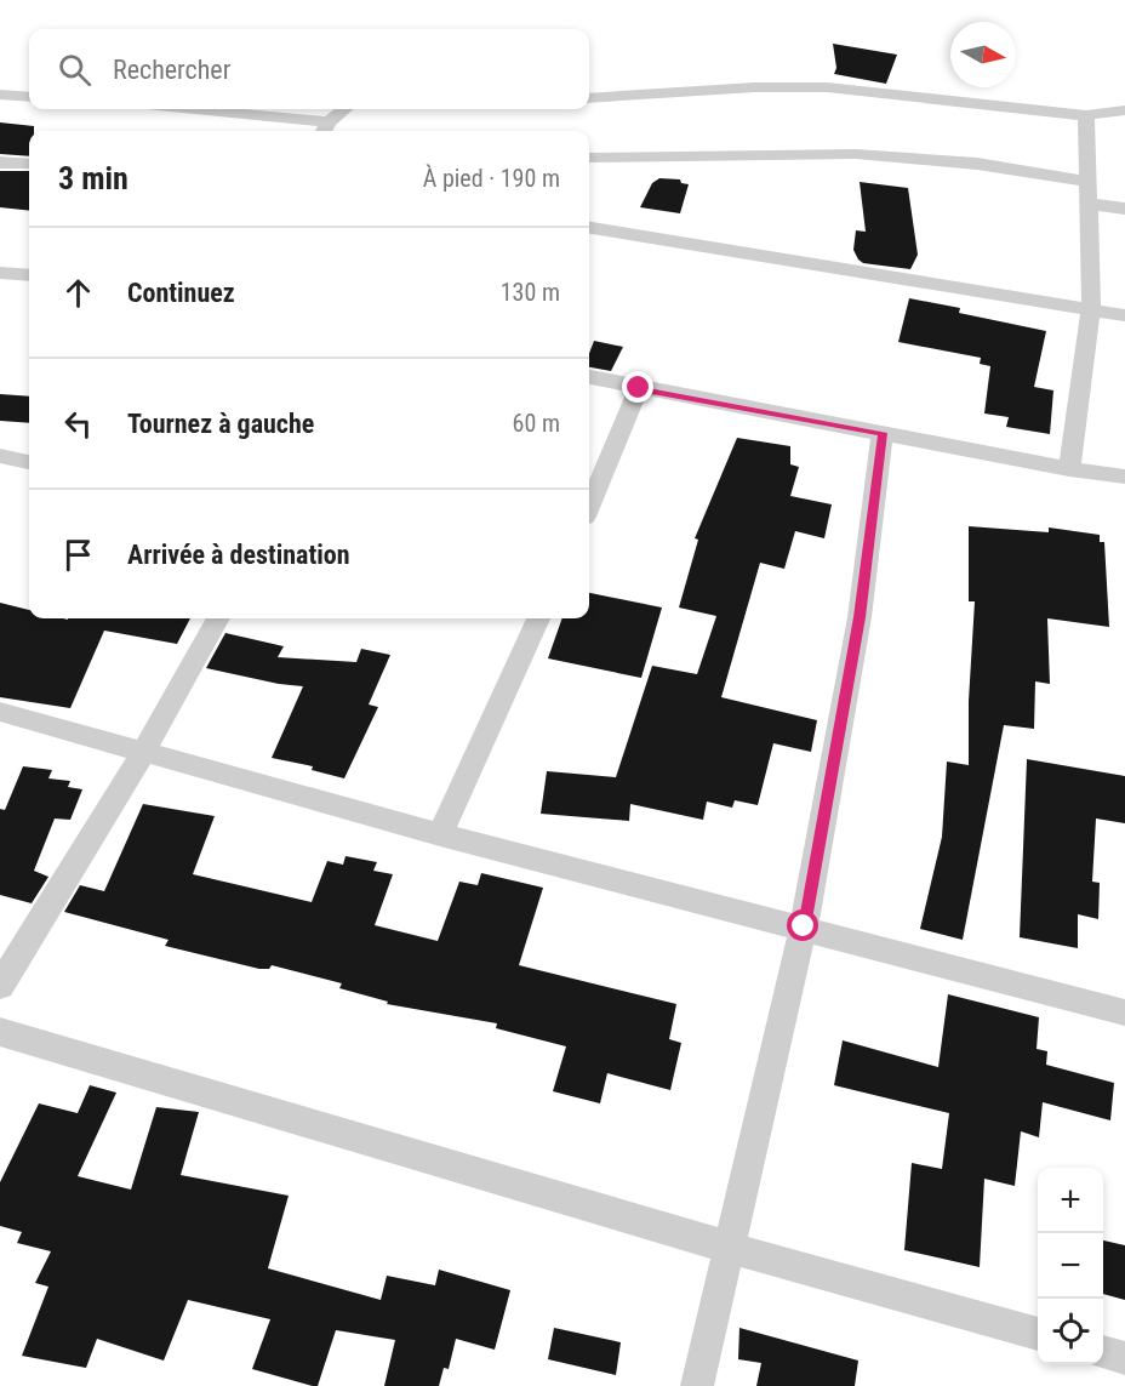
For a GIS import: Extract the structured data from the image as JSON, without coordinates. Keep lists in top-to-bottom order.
{
  "north": "right",
  "page": {
    "search": "Rechercher",
    "heading": ["3 min", "À pied · 190 m"],
    "list": [
      ["Continuez", "130 m"],
      ["Tournez à gauche", "60 m"],
      "Arrivée à destination"
    ],
    "map_buttons": ["+", "−"]
  }
}
